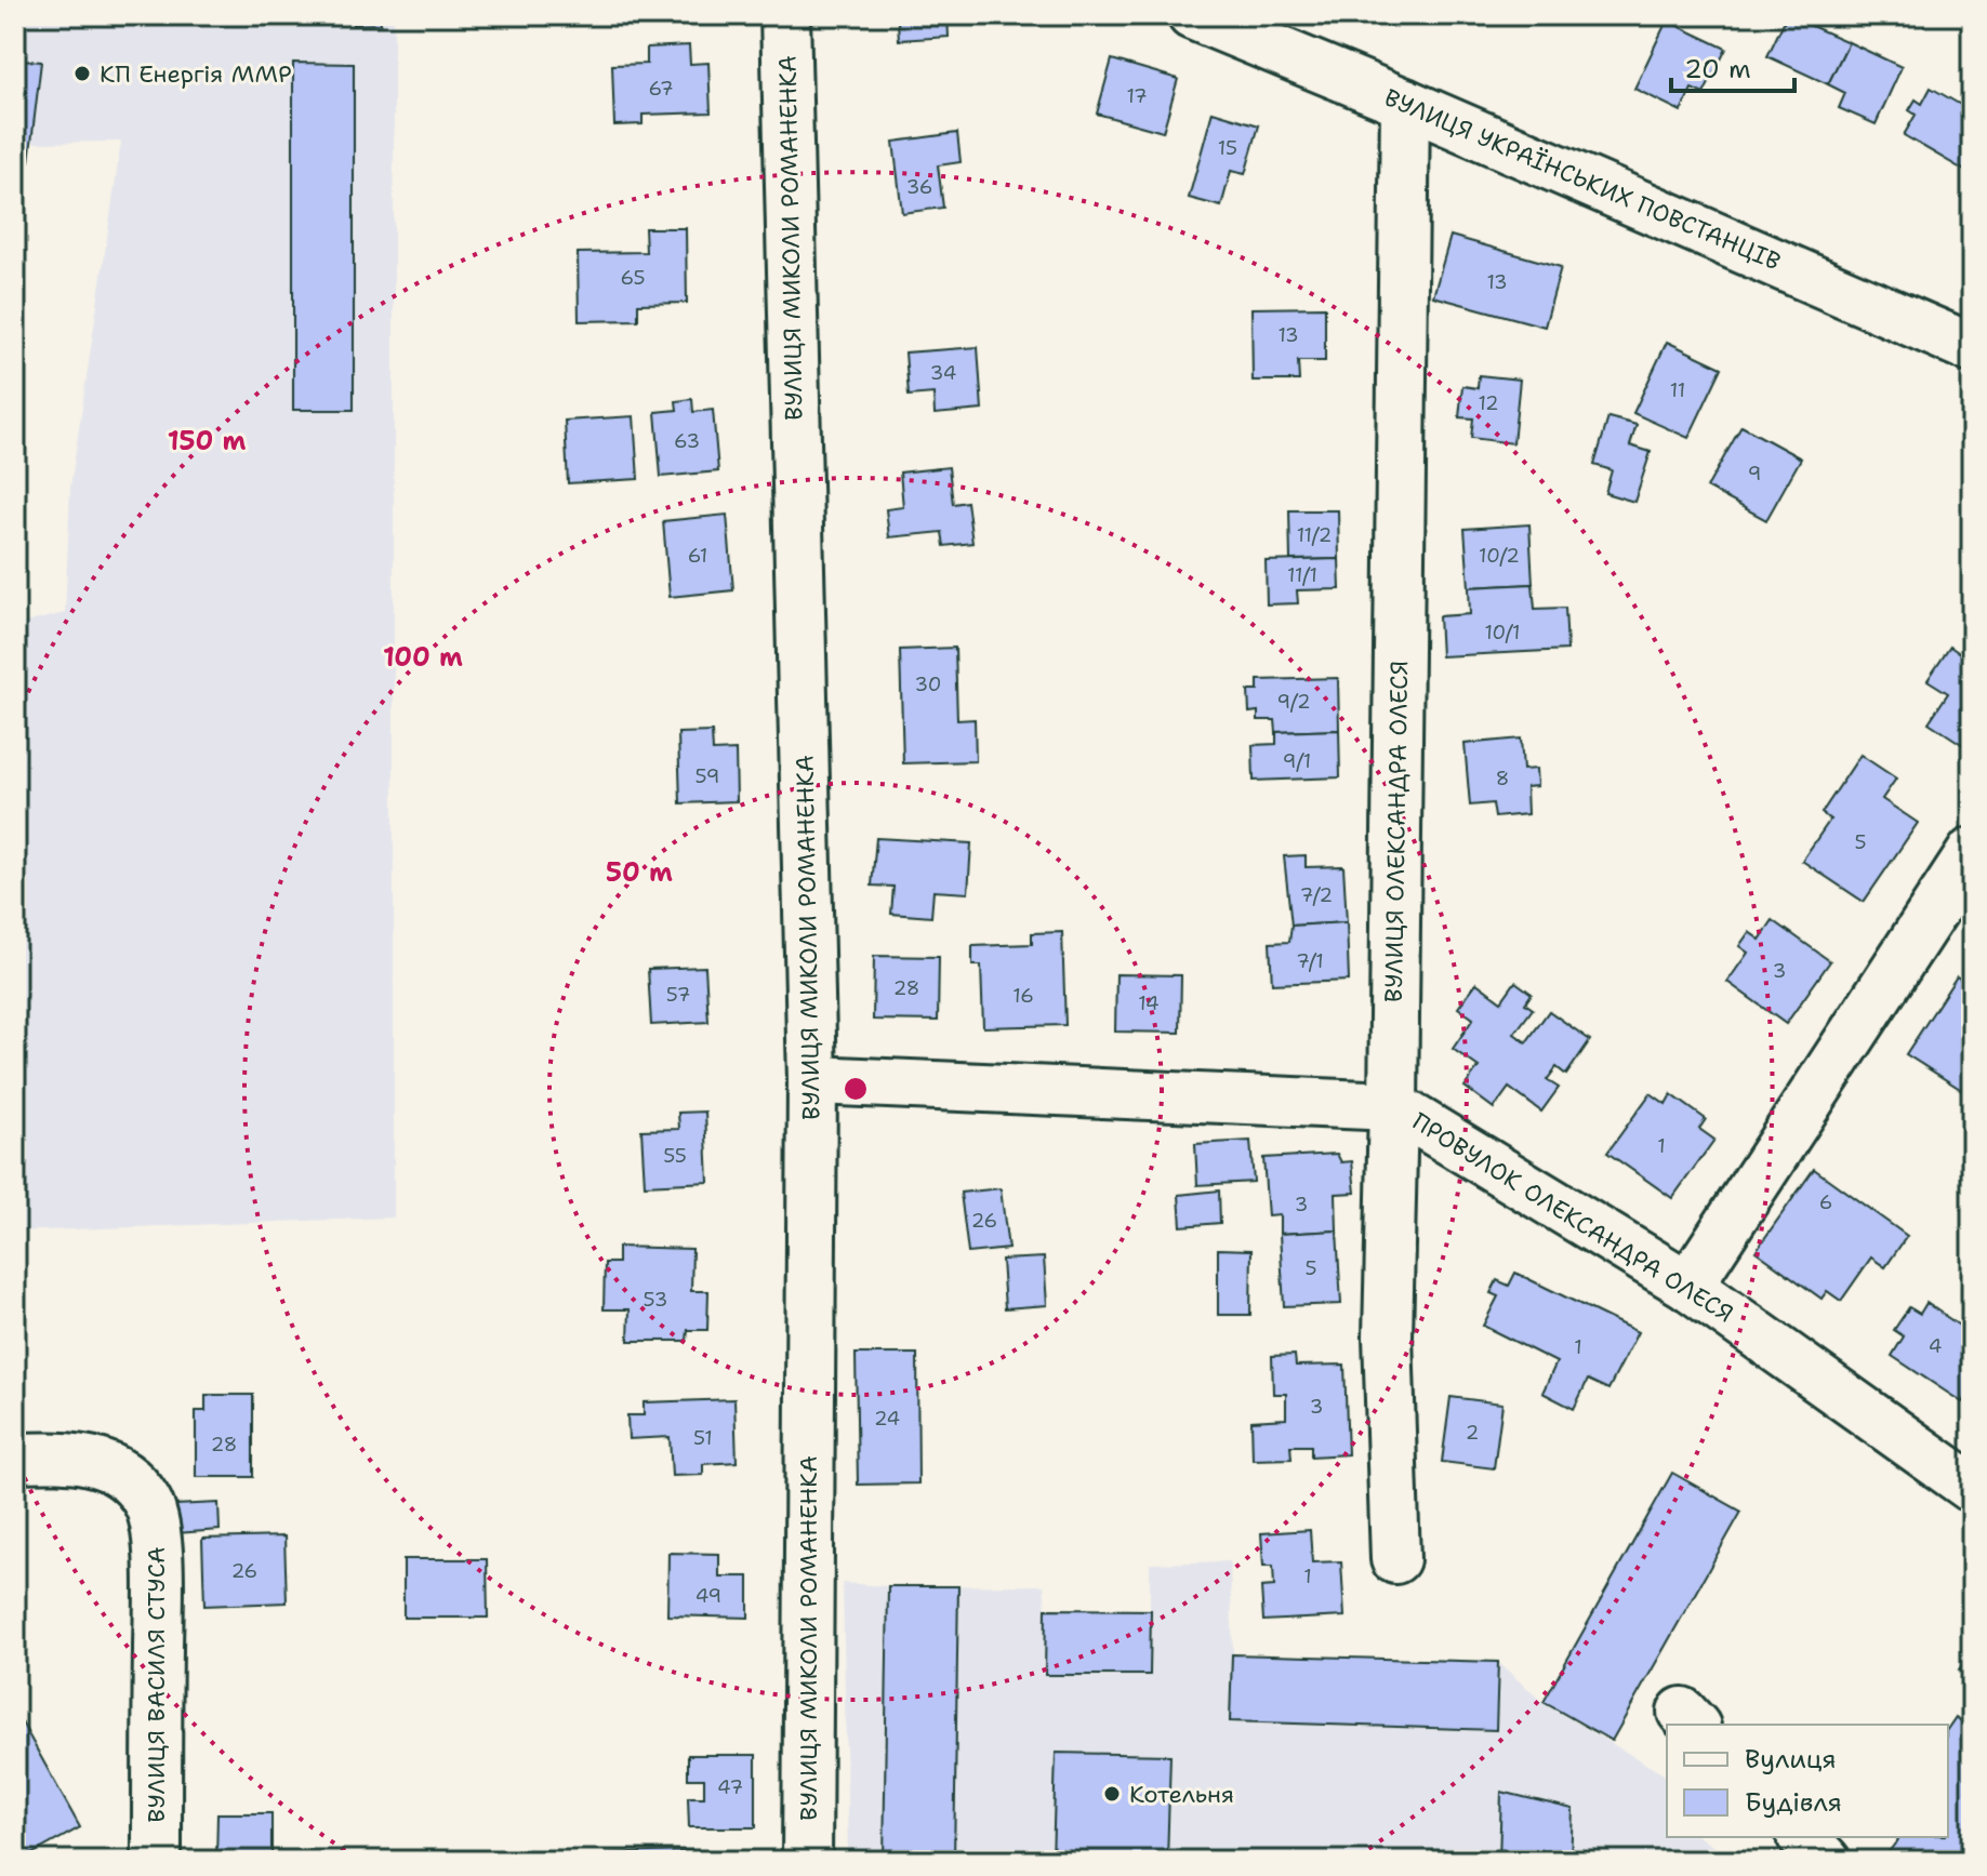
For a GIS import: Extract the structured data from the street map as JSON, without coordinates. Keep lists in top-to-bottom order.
{
  "streets": {
    "street": [
      "ВУЛИЦЯ УКРАЇНСЬКИХ ПОВСТАНЦІВ",
      "ВУЛИЦЯ МИКОЛИ РОМАНЕНКА",
      "ВУЛИЦЯ ОЛЕКСАНДРА ОЛЕСЯ",
      "ПРОВУЛОК ОЛЕКСАНДРА ОЛЕСЯ",
      "ВУЛИЦЯ ВАСИЛЯ СТУСА"
    ]
  },
  "crossings": [
    ["ВУЛИЦЯ УКРАЇНСЬКИХ ПОВСТАНЦІВ", "ВУЛИЦЯ ОЛЕКСАНДРА ОЛЕСЯ"],
    ["ВУЛИЦЯ МИКОЛИ РОМАНЕНКА", "ПРОВУЛОК ОЛЕКСАНДРА ОЛЕСЯ"],
    ["ВУЛИЦЯ ОЛЕКСАНДРА ОЛЕСЯ", "ПРОВУЛОК ОЛЕКСАНДРА ОЛЕСЯ"]
  ],
  "places": ["КП Енергія ММР", "Котельня"],
  "house_numbers": [
    "67",
    "17",
    "15",
    "36",
    "65",
    "13",
    "13",
    "34",
    "11",
    "12",
    "63",
    "9",
    "11/2",
    "61",
    "10/2",
    "11/1",
    "10/1",
    "30",
    "9/2",
    "9/1",
    "59",
    "8",
    "5",
    "7/2",
    "7/1",
    "3",
    "28",
    "57",
    "16",
    "14",
    "1",
    "55",
    "6",
    "3",
    "26",
    "5",
    "53",
    "4",
    "1",
    "3",
    "24",
    "2",
    "51",
    "28",
    "26",
    "1",
    "49",
    "47"
  ],
  "legend": ["Вулиця", "Будівля"],
  "scale_bar": "20 m",
  "rings": ["150 m", "100 m", "50 m"]
}
